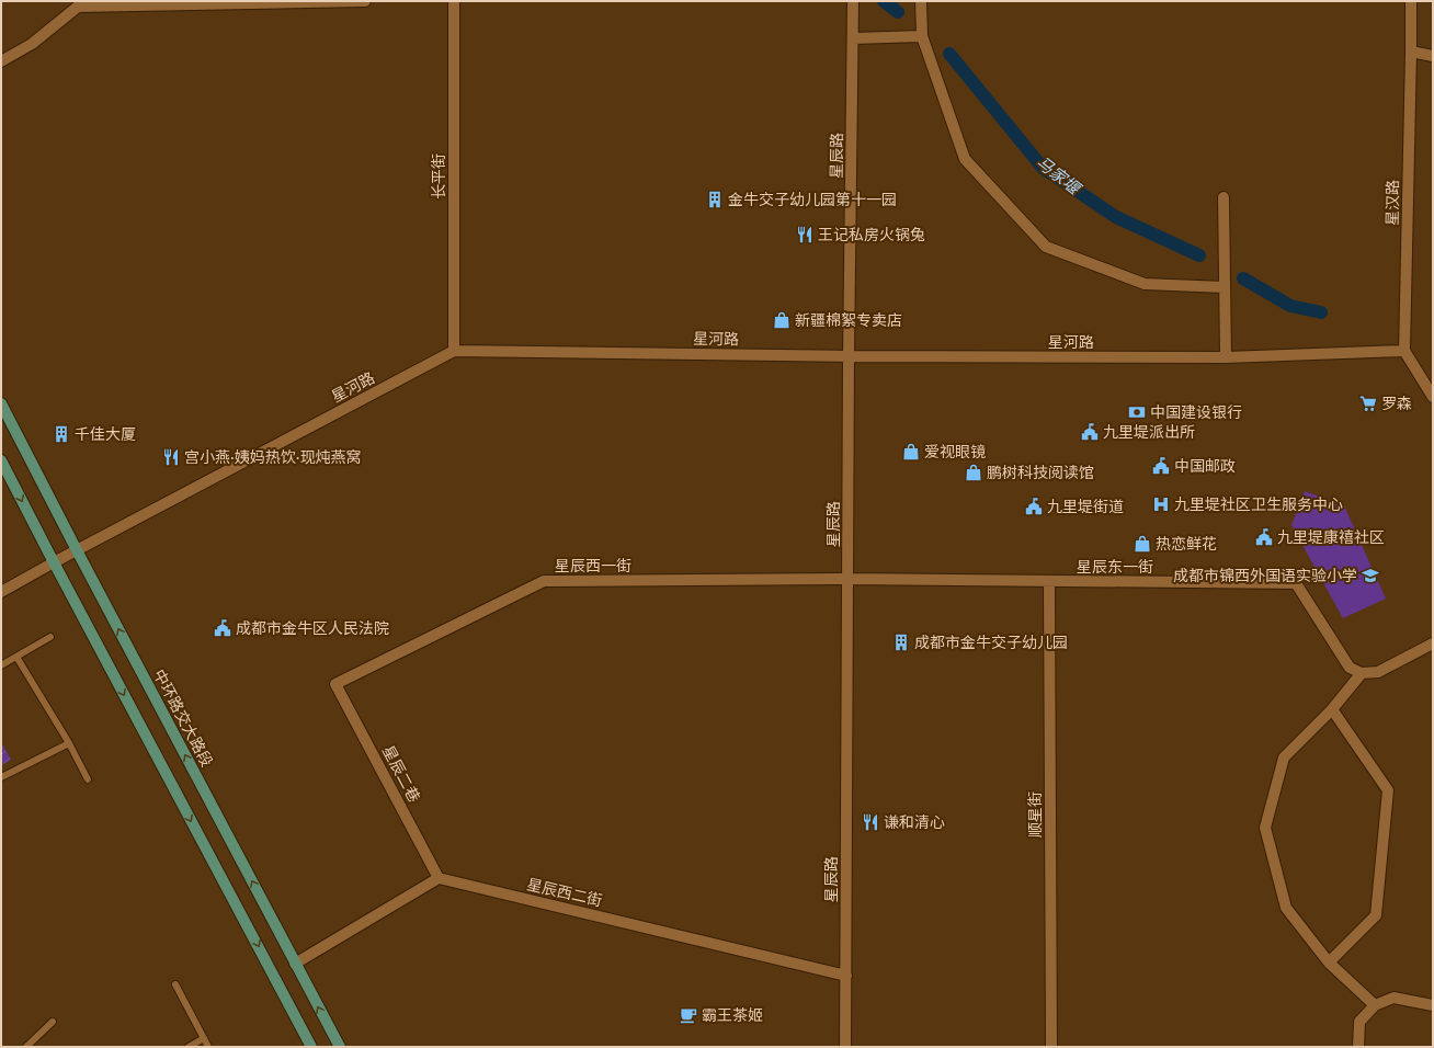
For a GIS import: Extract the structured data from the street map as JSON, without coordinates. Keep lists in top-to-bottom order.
{
  "streets": {
    "main road": ["中环路交大路段"],
    "street": [
      "星辰路",
      "长平街",
      "星汉路",
      "星河路",
      "星辰西一街",
      "星辰东一街",
      "星辰二巷",
      "顺星街",
      "星辰西二街"
    ]
  },
  "crossings": [
    ["星辰路", "星河路"],
    ["星辰路", "星辰西一街"],
    ["星辰路", "星辰东一街"],
    ["星辰路", "星辰西二街"],
    ["长平街", "星河路"],
    ["星汉路", "星河路"],
    ["星河路", "中环路交大路段"],
    ["星辰西一街", "星辰东一街"],
    ["星辰西一街", "星辰二巷"],
    ["星辰东一街", "顺星街"],
    ["星辰二巷", "星辰西二街"]
  ],
  "water": ["马家堰"],
  "places": {
    "building": ["金牛交子幼儿园第十一园", "千佳大厦", "成都市金牛交子幼儿园"],
    "restaurant": ["王记私房火锅兔", "宫小燕·姨妈热饮·现炖燕窝", "谦和清心"],
    "shop": [
      "新疆棉絮专卖店",
      "爱视眼镜",
      "鹏树科技阅读馆",
      "热恋鲜花"
    ],
    "supermarket": ["罗森"],
    "bank": ["中国建设银行"],
    "public building": [
      "九里堤派出所",
      "中国邮政",
      "九里堤街道",
      "九里堤康禧社区",
      "成都市金牛区人民法院"
    ],
    "hospital": ["九里堤社区卫生服务中心"],
    "school or university": ["成都市锦西外国语实验小学"],
    "cafe": ["霸王茶姬"]
  }
}
